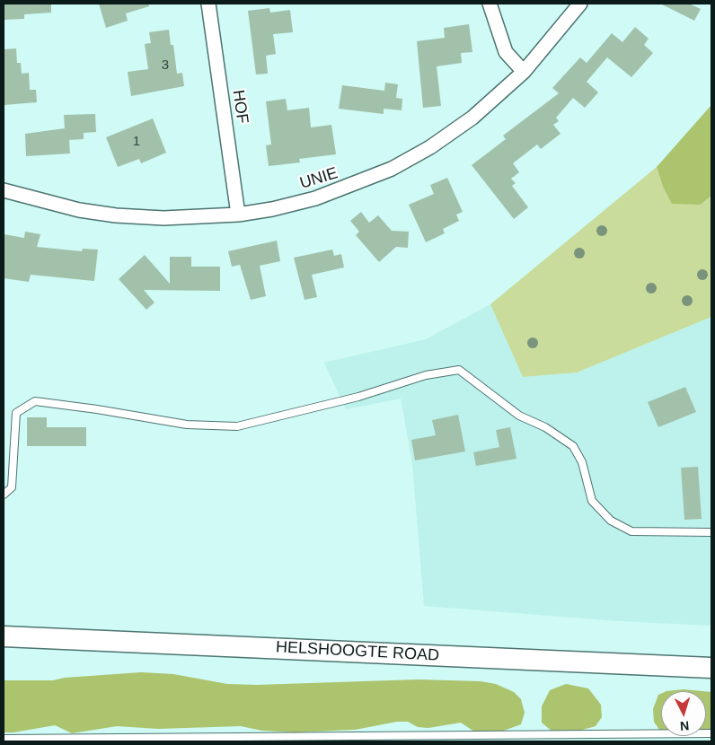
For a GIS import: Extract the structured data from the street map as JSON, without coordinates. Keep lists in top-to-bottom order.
{
  "streets": {
    "main road": ["HELSHOOGTE ROAD"],
    "street": ["HOF", "UNIE"]
  },
  "crossings": [
    ["HOF", "UNIE"]
  ],
  "house_numbers": ["3", "1"],
  "north": "bottom"
}
